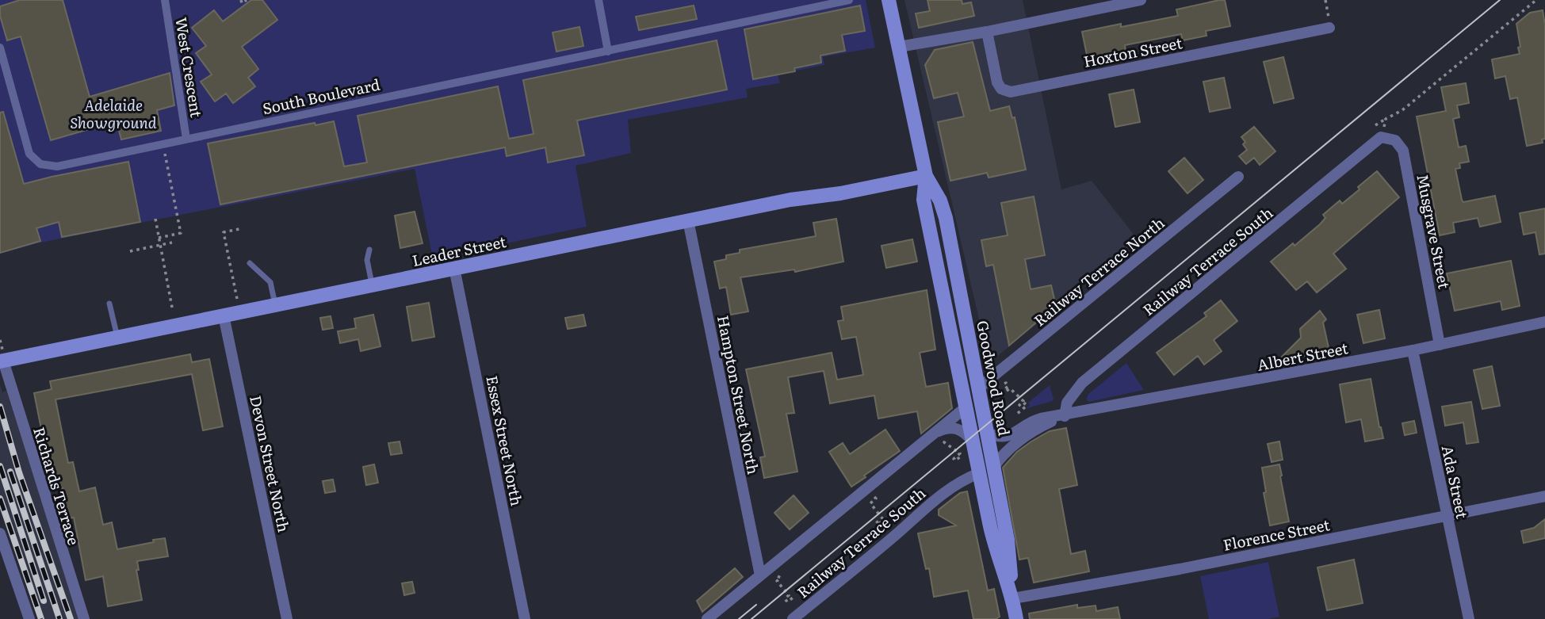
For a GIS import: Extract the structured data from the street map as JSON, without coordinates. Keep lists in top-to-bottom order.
{
  "streets": {
    "main road": ["Leader Street", "Goodwood Road"],
    "street": [
      "Hoxton Street",
      "West Crescent",
      "South Boulevard",
      "Musgrave Street",
      "Railway Terrace South",
      "Railway Terrace North",
      "Albert Street",
      "Hampton Street North",
      "Essex Street North",
      "Devon Street North",
      "Ada Street",
      "Richards Terrace",
      "Florence Street"
    ]
  },
  "crossings": [
    ["West Crescent", "South Boulevard"],
    ["Musgrave Street", "Railway Terrace South"],
    ["Musgrave Street", "Albert Street"],
    ["Leader Street", "Goodwood Road"],
    ["Leader Street", "Hampton Street North"],
    ["Leader Street", "Essex Street North"],
    ["Leader Street", "Devon Street North"],
    ["Leader Street", "Richards Terrace"],
    ["Railway Terrace South", "Albert Street"],
    ["Railway Terrace South", "Goodwood Road"],
    ["Railway Terrace North", "Goodwood Road"],
    ["Albert Street", "Goodwood Road"],
    ["Albert Street", "Ada Street"],
    ["Goodwood Road", "Florence Street"],
    ["Ada Street", "Florence Street"]
  ],
  "parks": ["Adelaide Showground"]
}
